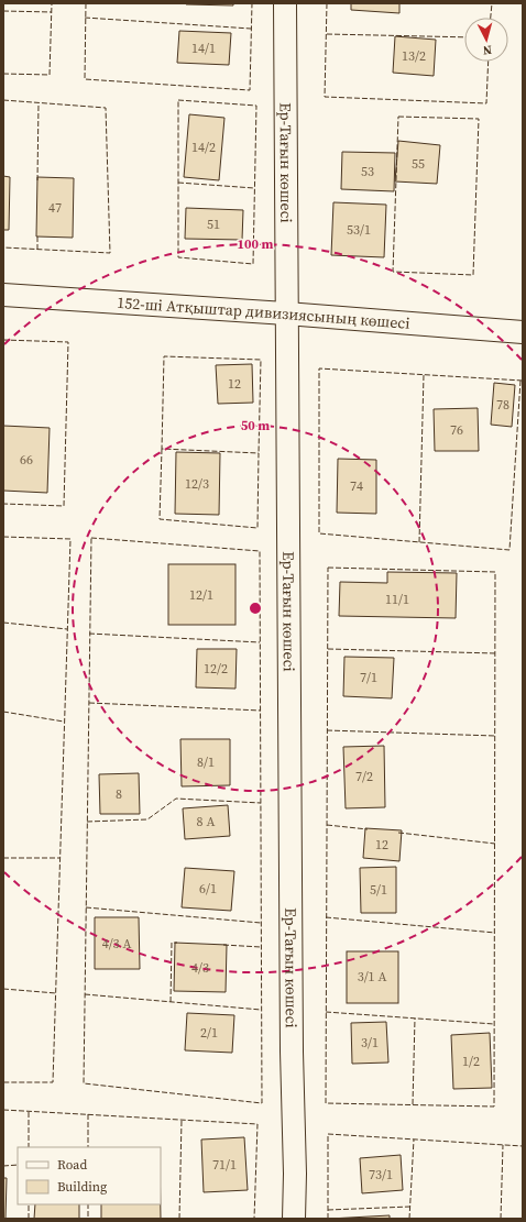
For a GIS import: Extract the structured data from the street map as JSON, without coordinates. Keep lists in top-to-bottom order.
{
  "streets": {
    "street": ["Ер-Тағын көшесі", "152-ші Атқыштар дивизиясының көшесі"]
  },
  "crossings": [
    ["Ер-Тағын көшесі", "152-ші Атқыштар дивизиясының көшесі"]
  ],
  "house_numbers": [
    "14/1",
    "13/2",
    "14/2",
    "55",
    "53",
    "47",
    "51",
    "53/1",
    "12",
    "78",
    "76",
    "66",
    "12/3",
    "74",
    "12/1",
    "11/1",
    "12/2",
    "7/1",
    "8/1",
    "7/2",
    "8",
    "8 А",
    "12",
    "6/1",
    "5/1",
    "4/3 А",
    "4/3",
    "3/1 А",
    "2/1",
    "3/1",
    "1/2",
    "71/1",
    "73/1"
  ],
  "legend": ["Road", "Building"],
  "north": "bottom",
  "rings": ["100 m", "50 m"]
}
